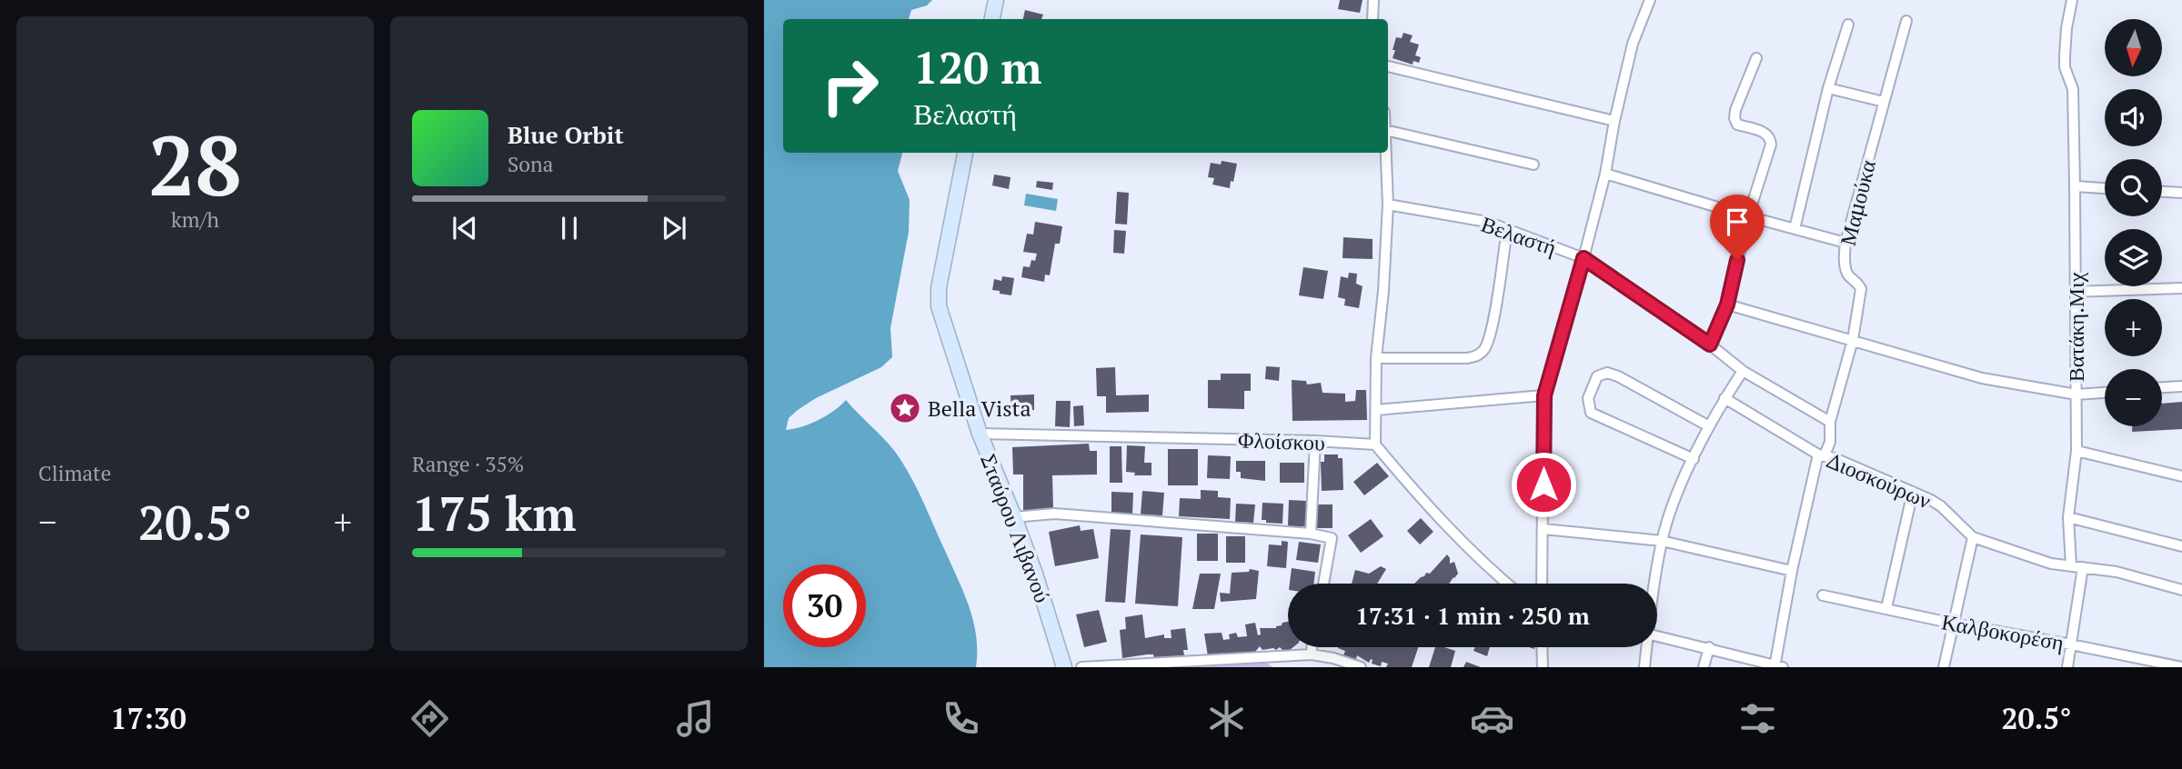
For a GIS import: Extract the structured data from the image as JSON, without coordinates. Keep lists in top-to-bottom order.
{
  "streets": {
    "main road": ["Σταύρου Λιβανού"],
    "street": [
      "Μαμούκα",
      "Βελαστή",
      "Βατάκη.Μιχ",
      "Φλοίσκου",
      "Διοσκούρων",
      "Καλβοκορέση"
    ]
  },
  "crossings": [
    ["Μαμούκα", "Βελαστή"],
    ["Μαμούκα", "Διοσκούρων"],
    ["Βατάκη.Μιχ", "Διοσκούρων"],
    ["Φλοίσκου", "Σταύρου Λιβανού"]
  ],
  "places": {
    "place": ["Bella Vista"]
  },
  "north": "bottom",
  "page": {
    "tile": [
      ["28", "km/h"],
      "Climate",
      ["Range · 35%", "175 km"]
    ],
    "map_buttons": ["+", "−"],
    "turn": ["120 m", "Βελαστή"],
    "song": ["Blue Orbit", "Sona"],
    "heat": ["−", "20.5°", "+"],
    "limit": "30",
    "trip": "17:31 · 1 min · 250 m",
    "tabs": ["17:30", "20.5°"]
  }
}
